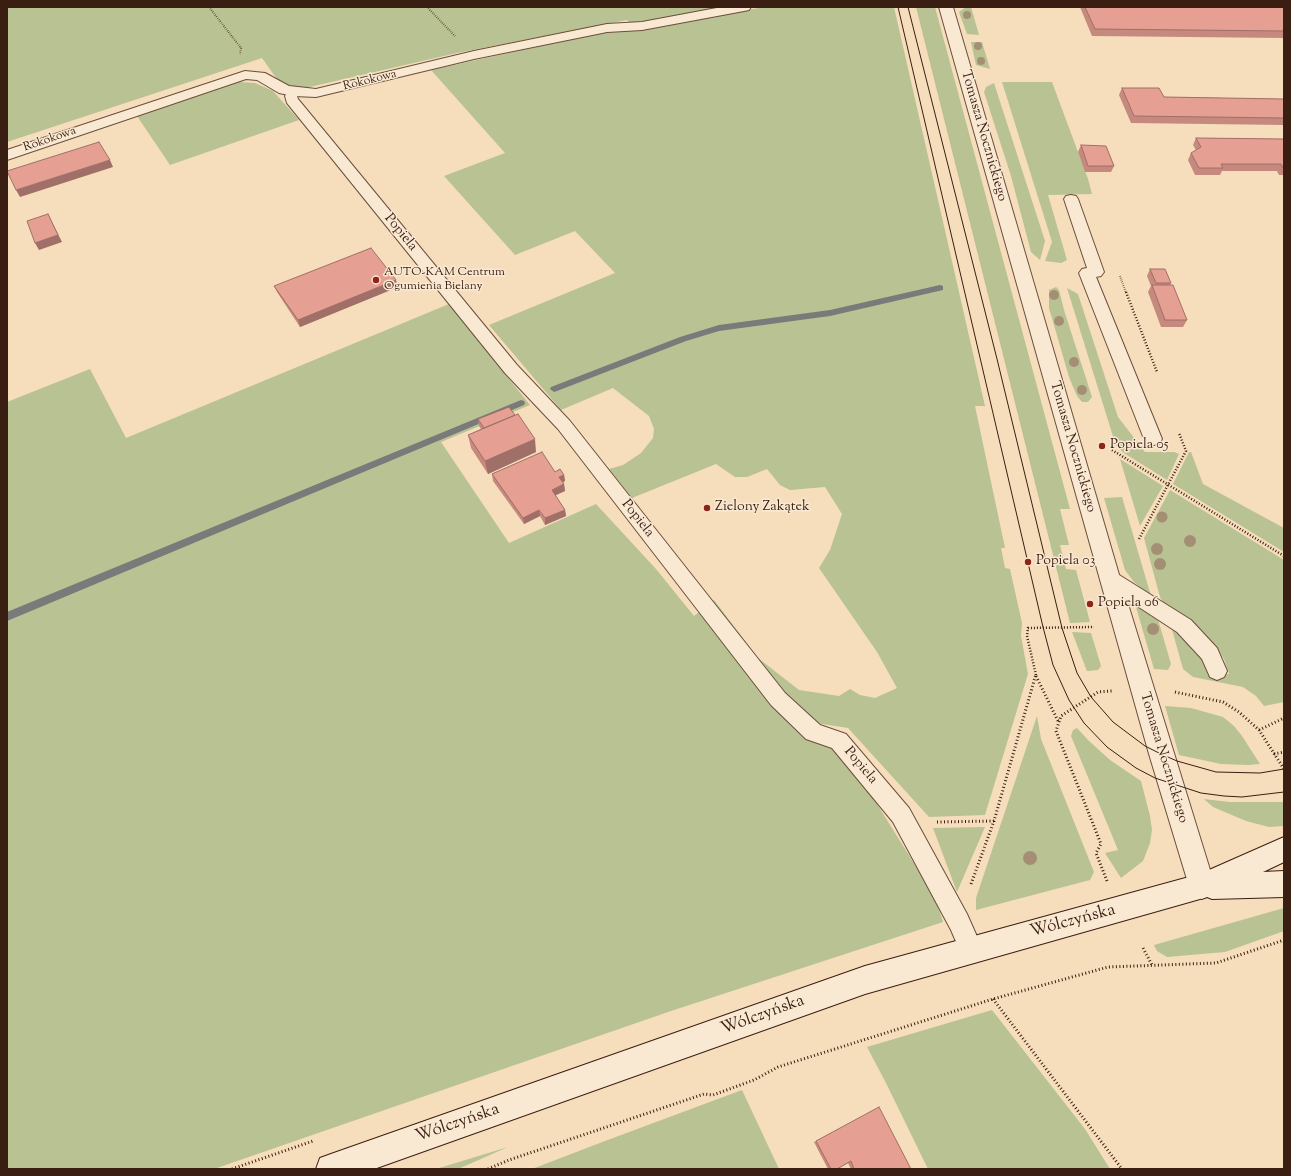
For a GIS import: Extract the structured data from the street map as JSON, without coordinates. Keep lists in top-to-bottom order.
{
  "streets": {
    "street": ["Rokokowa", "Tomasza Nocznickiego", "Wólczyńska"],
    "lane": ["Popiela"]
  },
  "crossings": [
    ["Rokokowa", "Popiela"],
    ["Tomasza Nocznickiego", "Wólczyńska"],
    ["Popiela", "Wólczyńska"]
  ],
  "places": [
    "AUTO-KAM Centrum Ogumienia Bielany",
    "Popiela 05",
    "Zielony Zakątek",
    "Popiela 03",
    "Popiela 06"
  ]
}
